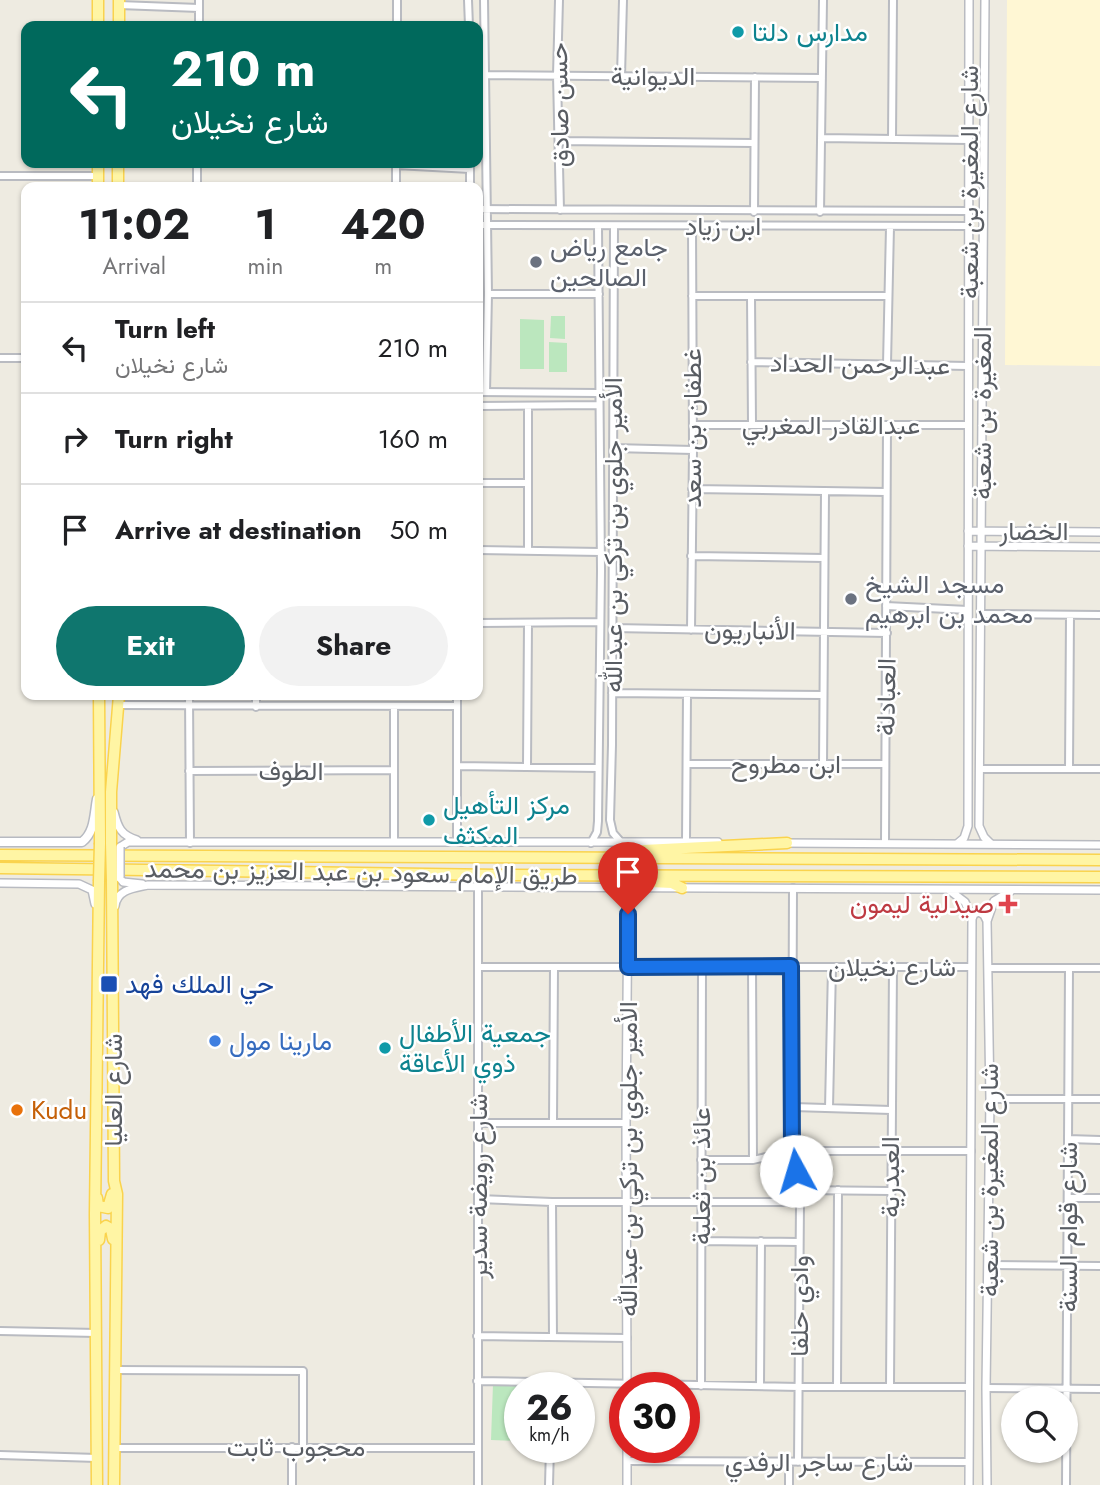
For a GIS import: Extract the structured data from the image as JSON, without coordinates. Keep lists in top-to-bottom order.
{
  "streets": {
    "main road": ["طريق الإمام سعود بن عبد العزيز بن محمد", "شارع العليا"],
    "street": [
      "الديوانية",
      "حسن صادق",
      "شارع المغيرة بن شعبة",
      "ابن زياد",
      "عبدالرحمن الحداد",
      "المغيرة بن شعبة",
      "عبدالقادر المغربي",
      "غطفان بن سعد",
      "الخضار",
      "الأمير جلوي بن تركي بن عبدالله",
      "الأنباريون",
      "العبادلة",
      "ابن مطروح",
      "الطوف",
      "شارع نخيلان",
      "عائذ بن ثعلبة",
      "العبدرية",
      "شارع رويضة سدير",
      "شارع قوام السنة",
      "وادي حلفا",
      "محجوب ثابت",
      "شارع ساجر الرفدي"
    ]
  },
  "crossings": [
    ["الديوانية", "حسن صادق"],
    ["حسن صادق", "ابن زياد"],
    ["شارع المغيرة بن شعبة", "ابن زياد"],
    ["شارع المغيرة بن شعبة", "عبدالرحمن الحداد"],
    ["شارع المغيرة بن شعبة", "عبدالقادر المغربي"],
    ["شارع المغيرة بن شعبة", "الخضار"],
    ["شارع المغيرة بن شعبة", "شارع نخيلان"],
    ["شارع المغيرة بن شعبة", "شارع ساجر الرفدي"],
    ["ابن زياد", "غطفان بن سعد"],
    ["ابن زياد", "الأمير جلوي بن تركي بن عبدالله"],
    ["المغيرة بن شعبة", "الخضار"],
    ["عبدالقادر المغربي", "غطفان بن سعد"],
    ["عبدالقادر المغربي", "العبادلة"],
    ["غطفان بن سعد", "الأنباريون"],
    ["الأمير جلوي بن تركي بن عبدالله", "الأنباريون"],
    ["الأمير جلوي بن تركي بن عبدالله", "شارع نخيلان"],
    ["الأنباريون", "العبادلة"],
    ["العبادلة", "ابن مطروح"],
    ["شارع نخيلان", "عائذ بن ثعلبة"],
    ["شارع نخيلان", "العبدرية"],
    ["شارع نخيلان", "شارع رويضة سدير"],
    ["شارع نخيلان", "شارع قوام السنة"],
    ["شارع نخيلان", "وادي حلفا"],
    ["شارع العليا", "محجوب ثابت"],
    ["شارع رويضة سدير", "محجوب ثابت"],
    ["وادي حلفا", "شارع ساجر الرفدي"]
  ],
  "places": {
    "other": [
      "مدارس دلتا",
      "جامع رياض الصالحين",
      "مسجد الشيخ محمد بن ابرهيم",
      "مركز التأهيل المكثف",
      "مارينا مول",
      "جمعية الأطفال ذوي الأعاقة",
      "Kudu"
    ],
    "health": ["صيدلية ليمون"],
    "transit": ["حي الملك فهد"]
  },
  "page": {
    "turn": ["210 m", "شارع نخيلان"],
    "eta": [
      "11:02",
      "Arrival",
      "1",
      "min",
      "420",
      "m"
    ],
    "list": [
      {
        "name": "Turn left",
        "note": "شارع نخيلان",
        "value": "210 m"
      },
      {
        "name": "Turn right",
        "value": "160 m"
      },
      {
        "name": "Arrive at destination",
        "value": "50 m"
      }
    ],
    "buttons": ["Exit", "Share"],
    "speed": "26 km/h",
    "limit": "30"
  }
}
